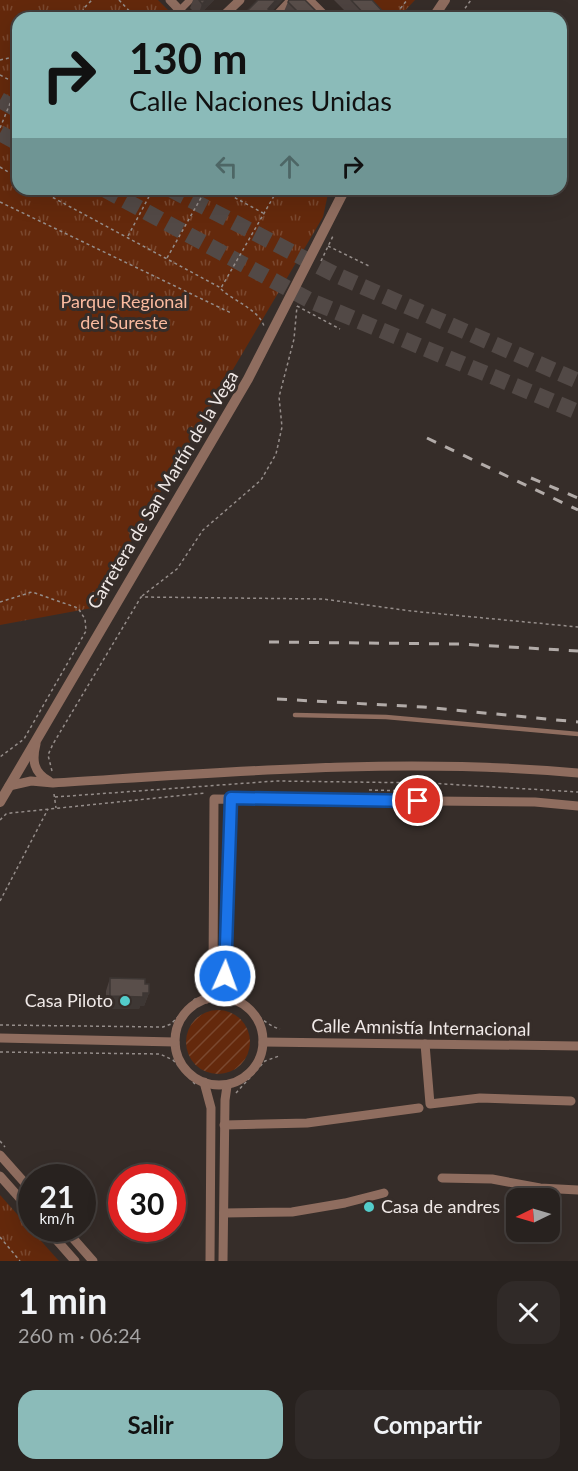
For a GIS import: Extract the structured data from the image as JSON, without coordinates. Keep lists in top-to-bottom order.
{
  "streets": {
    "street": ["Carretera de San Martín de la Vega", "Calle Amnistía Internacional"]
  },
  "parks": ["Parque Regional del Sureste"],
  "places": ["Casa Piloto", "Casa de andres"],
  "north": "left",
  "page": {
    "turn": ["130 m", "Calle Naciones Unidas"],
    "speed": "21 km/h",
    "limit": "30",
    "heading": ["1 min", "260 m · 06:24"],
    "buttons": ["Salir", "Compartir"]
  }
}
